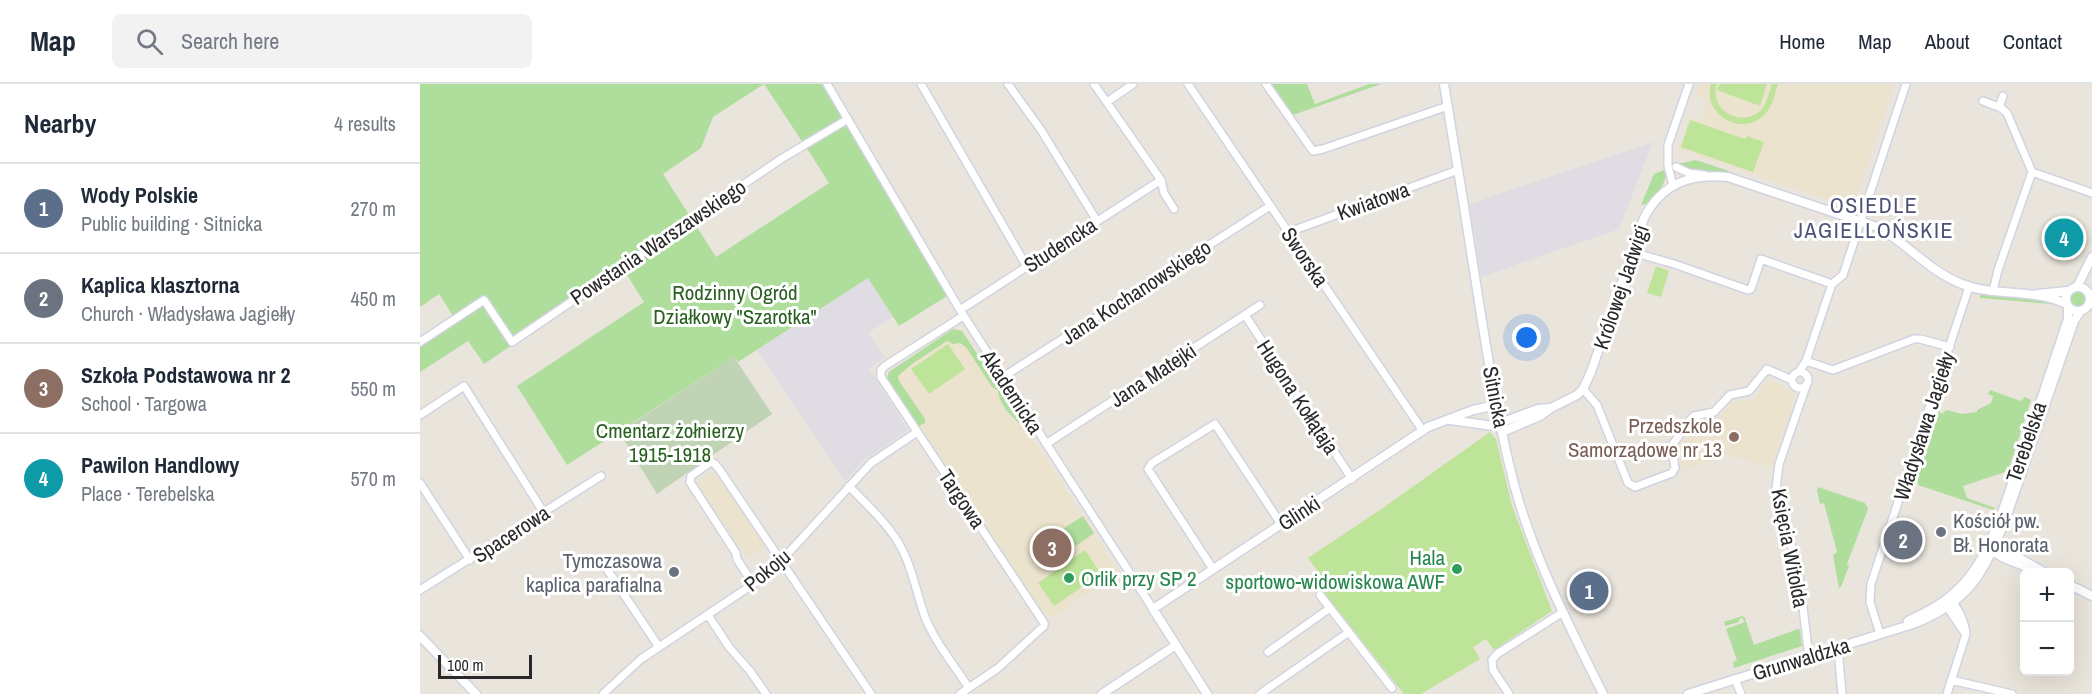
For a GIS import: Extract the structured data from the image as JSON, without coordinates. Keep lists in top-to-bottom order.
{
  "streets": {
    "street": [
      "Kwiatowa",
      "Powstania Warszawskiego",
      "Studencka",
      "Sworska",
      "Królowej Jadwigi",
      "Jana Kochanowskiego",
      "Jana Matejki",
      "Akademicka",
      "Hugona Kołłątaja",
      "Sitnicka",
      "Władysława Jagiełły",
      "Terebelska",
      "Targowa",
      "Glinki",
      "Spacerowa",
      "Księcia Witolda",
      "Pokoju",
      "Grunwaldzka"
    ]
  },
  "crossings": [
    ["Kwiatowa", "Sworska"],
    ["Kwiatowa", "Sitnicka"],
    ["Powstania Warszawskiego", "Akademicka"],
    ["Studencka", "Akademicka"],
    ["Studencka", "Targowa"],
    ["Sworska", "Jana Kochanowskiego"],
    ["Sworska", "Glinki"],
    ["Królowej Jadwigi", "Władysława Jagiełły"],
    ["Królowej Jadwigi", "Terebelska"],
    ["Jana Kochanowskiego", "Akademicka"],
    ["Jana Matejki", "Akademicka"],
    ["Jana Matejki", "Hugona Kołłątaja"],
    ["Akademicka", "Glinki"],
    ["Hugona Kołłątaja", "Glinki"],
    ["Sitnicka", "Glinki"],
    ["Władysława Jagiełły", "Terebelska"],
    ["Władysława Jagiełły", "Grunwaldzka"],
    ["Terebelska", "Grunwaldzka"],
    ["Targowa", "Pokoju"],
    ["Księcia Witolda", "Grunwaldzka"]
  ],
  "districts": ["OSIEDLE JAGIELLOŃSKIE"],
  "parks": ["Rodzinny Ogród Działkowy \"Szarotka\"", "Cmentarz żołnierzy 1915-1918"],
  "places": [
    "Przedszkole Samorządowe nr 13",
    "Kościół pw. Bł. Honorata",
    "Hala sportowo-widowiskowa AWF",
    "Tymczasowa kaplica parafialna",
    "Orlik przy SP 2"
  ],
  "scale_bar": "100 m",
  "page": {
    "header": "Map",
    "search": "Search here",
    "nav": [
      "Home",
      "Map",
      "About",
      "Contact"
    ],
    "heading": ["Nearby", "4 results"],
    "list": [
      {
        "mark": "1",
        "name": "Wody Polskie",
        "note": "Public building · Sitnicka",
        "value": "270 m"
      },
      {
        "mark": "2",
        "name": "Kaplica klasztorna",
        "note": "Church · Władysława Jagiełły",
        "value": "450 m"
      },
      {
        "mark": "3",
        "name": "Szkoła Podstawowa nr 2",
        "note": "School · Targowa",
        "value": "550 m"
      },
      {
        "mark": "4",
        "name": "Pawilon Handlowy",
        "note": "Place · Terebelska",
        "value": "570 m"
      }
    ],
    "pins": [
      "4",
      "2",
      "3",
      "1"
    ],
    "map_buttons": ["+", "−"],
    "scale": "100 m"
  }
}
